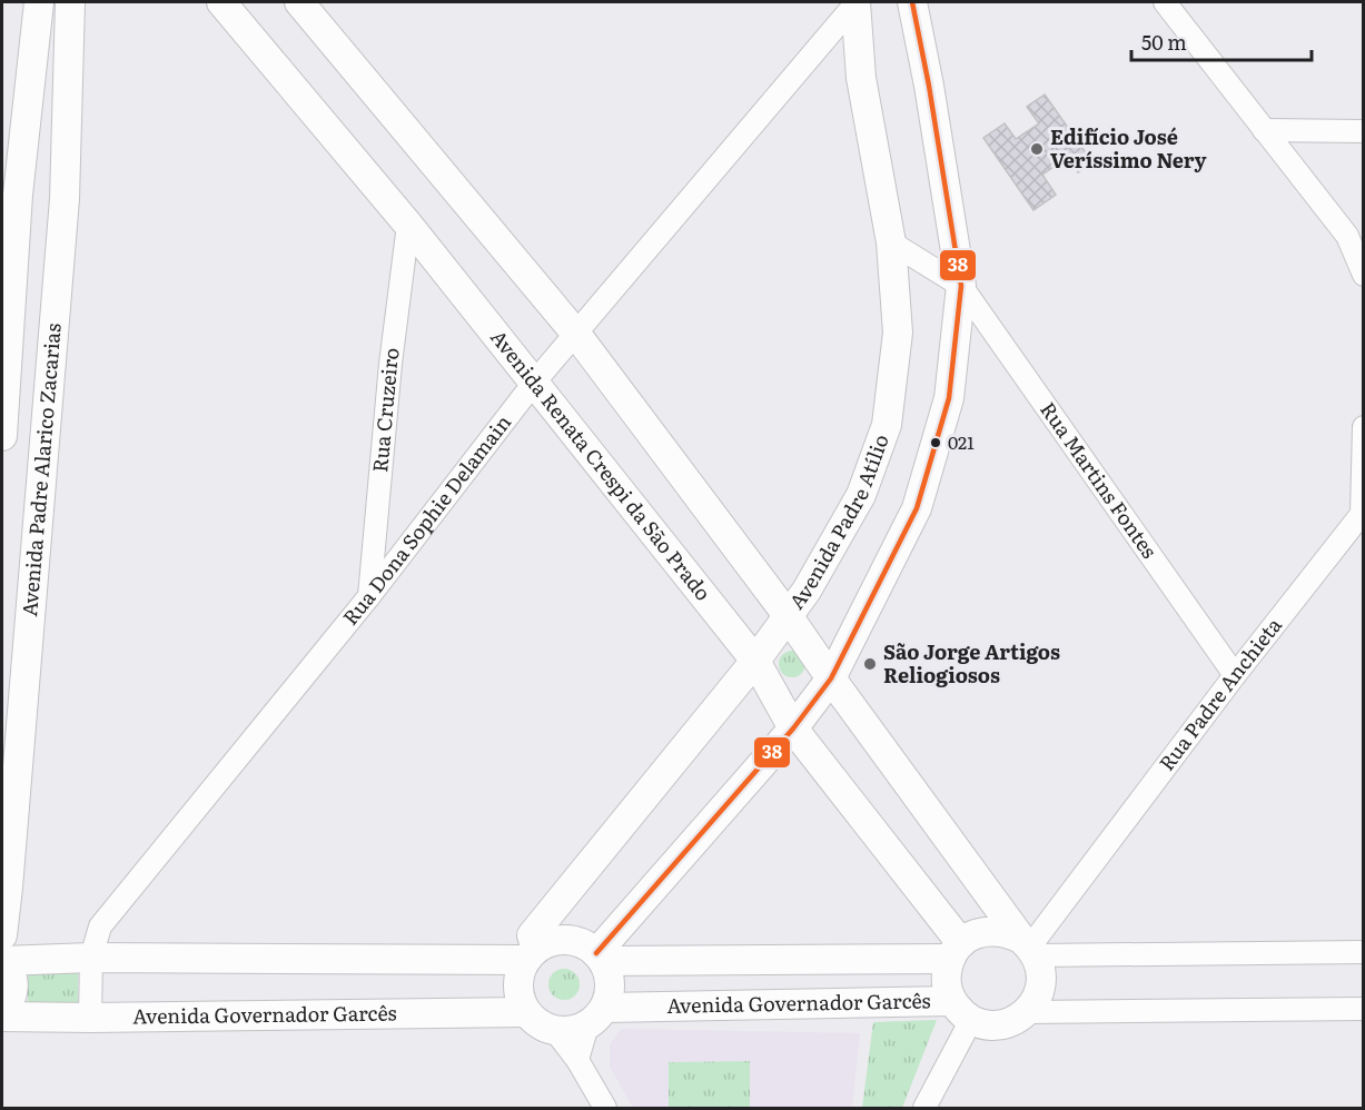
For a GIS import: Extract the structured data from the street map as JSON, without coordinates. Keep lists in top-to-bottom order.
{
  "streets": {
    "street": [
      "Rua Cruzeiro",
      "Avenida Renata Crespi da São Prado",
      "Avenida Padre Alarico Zacarias",
      "Rua Martins Fontes",
      "Avenida Padre Atílio",
      "Rua Dona Sophie Delamain",
      "Rua Padre Anchieta",
      "Avenida Governador Garcês"
    ]
  },
  "crossings": [
    ["Rua Cruzeiro", "Avenida Renata Crespi da São Prado"],
    ["Rua Cruzeiro", "Rua Dona Sophie Delamain"],
    ["Avenida Renata Crespi da São Prado", "Avenida Padre Atílio"],
    ["Avenida Renata Crespi da São Prado", "Rua Dona Sophie Delamain"],
    ["Avenida Renata Crespi da São Prado", "Rua Padre Anchieta"],
    ["Avenida Renata Crespi da São Prado", "Avenida Governador Garcês"],
    ["Rua Martins Fontes", "Rua Padre Anchieta"],
    ["Avenida Padre Atílio", "Rua Dona Sophie Delamain"],
    ["Avenida Padre Atílio", "Avenida Governador Garcês"],
    ["Rua Dona Sophie Delamain", "Avenida Governador Garcês"],
    ["Rua Padre Anchieta", "Avenida Governador Garcês"]
  ],
  "places": ["Edifício José Veríssimo Nery", "021", "São Jorge Artigos Reliogiosos"],
  "lines": ["transit line 38"],
  "scale_bar": "50 m"
}
